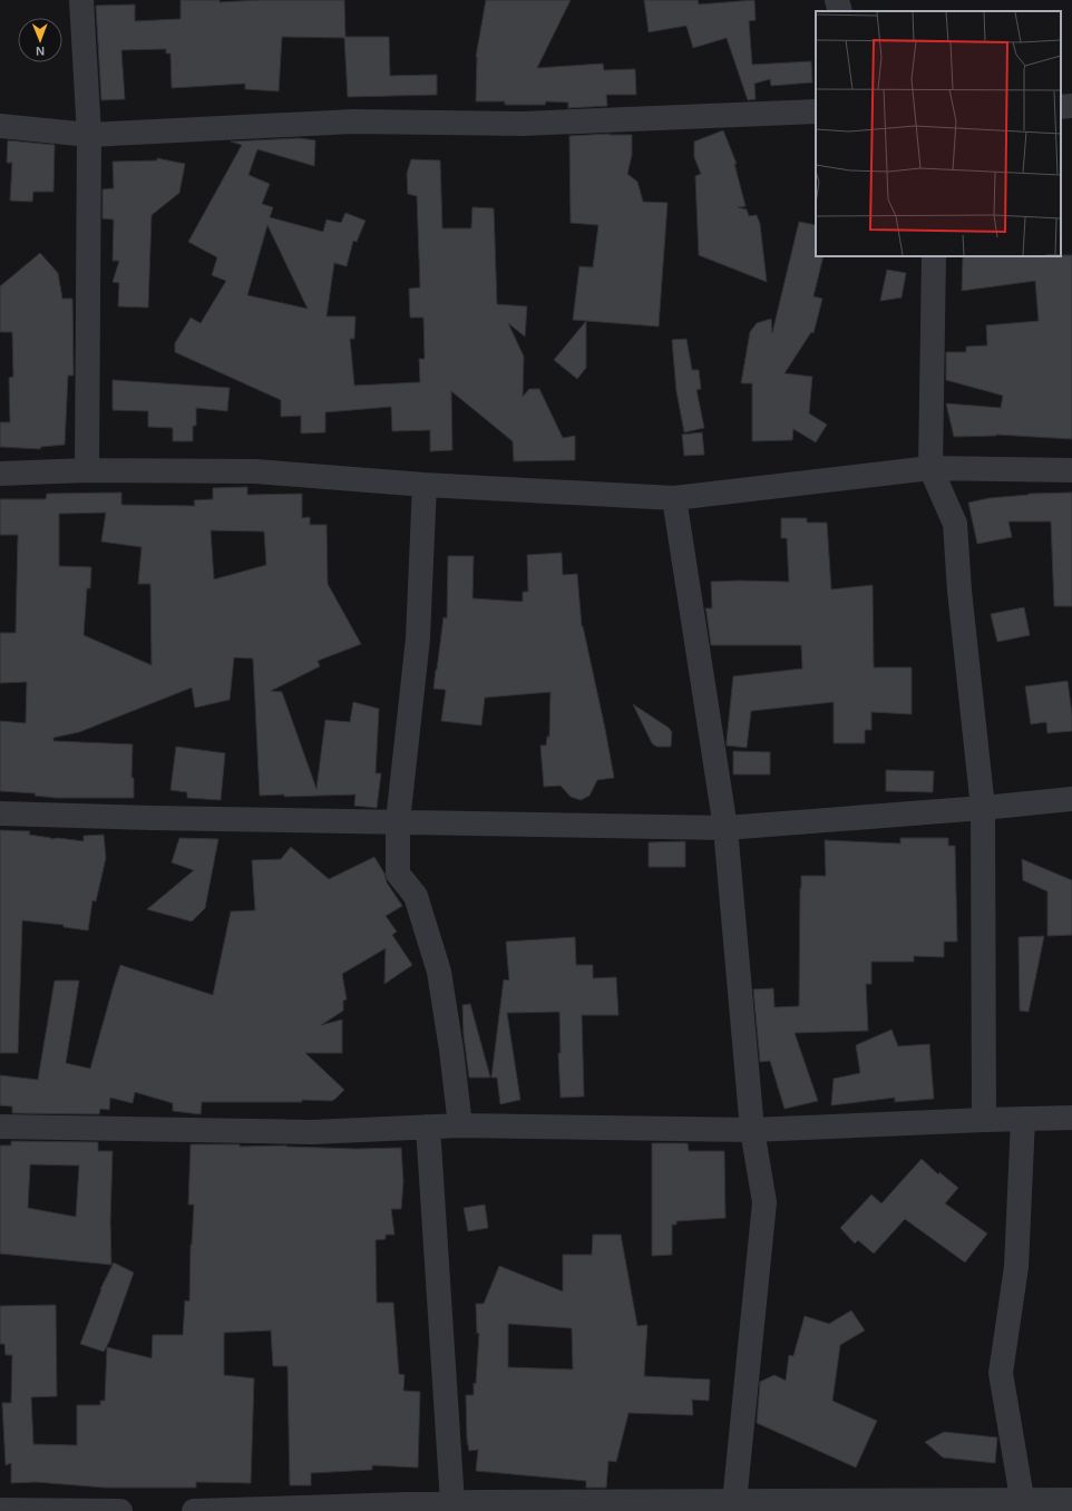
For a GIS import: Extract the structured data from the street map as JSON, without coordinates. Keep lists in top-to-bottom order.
{
  "north": "bottom"
}
